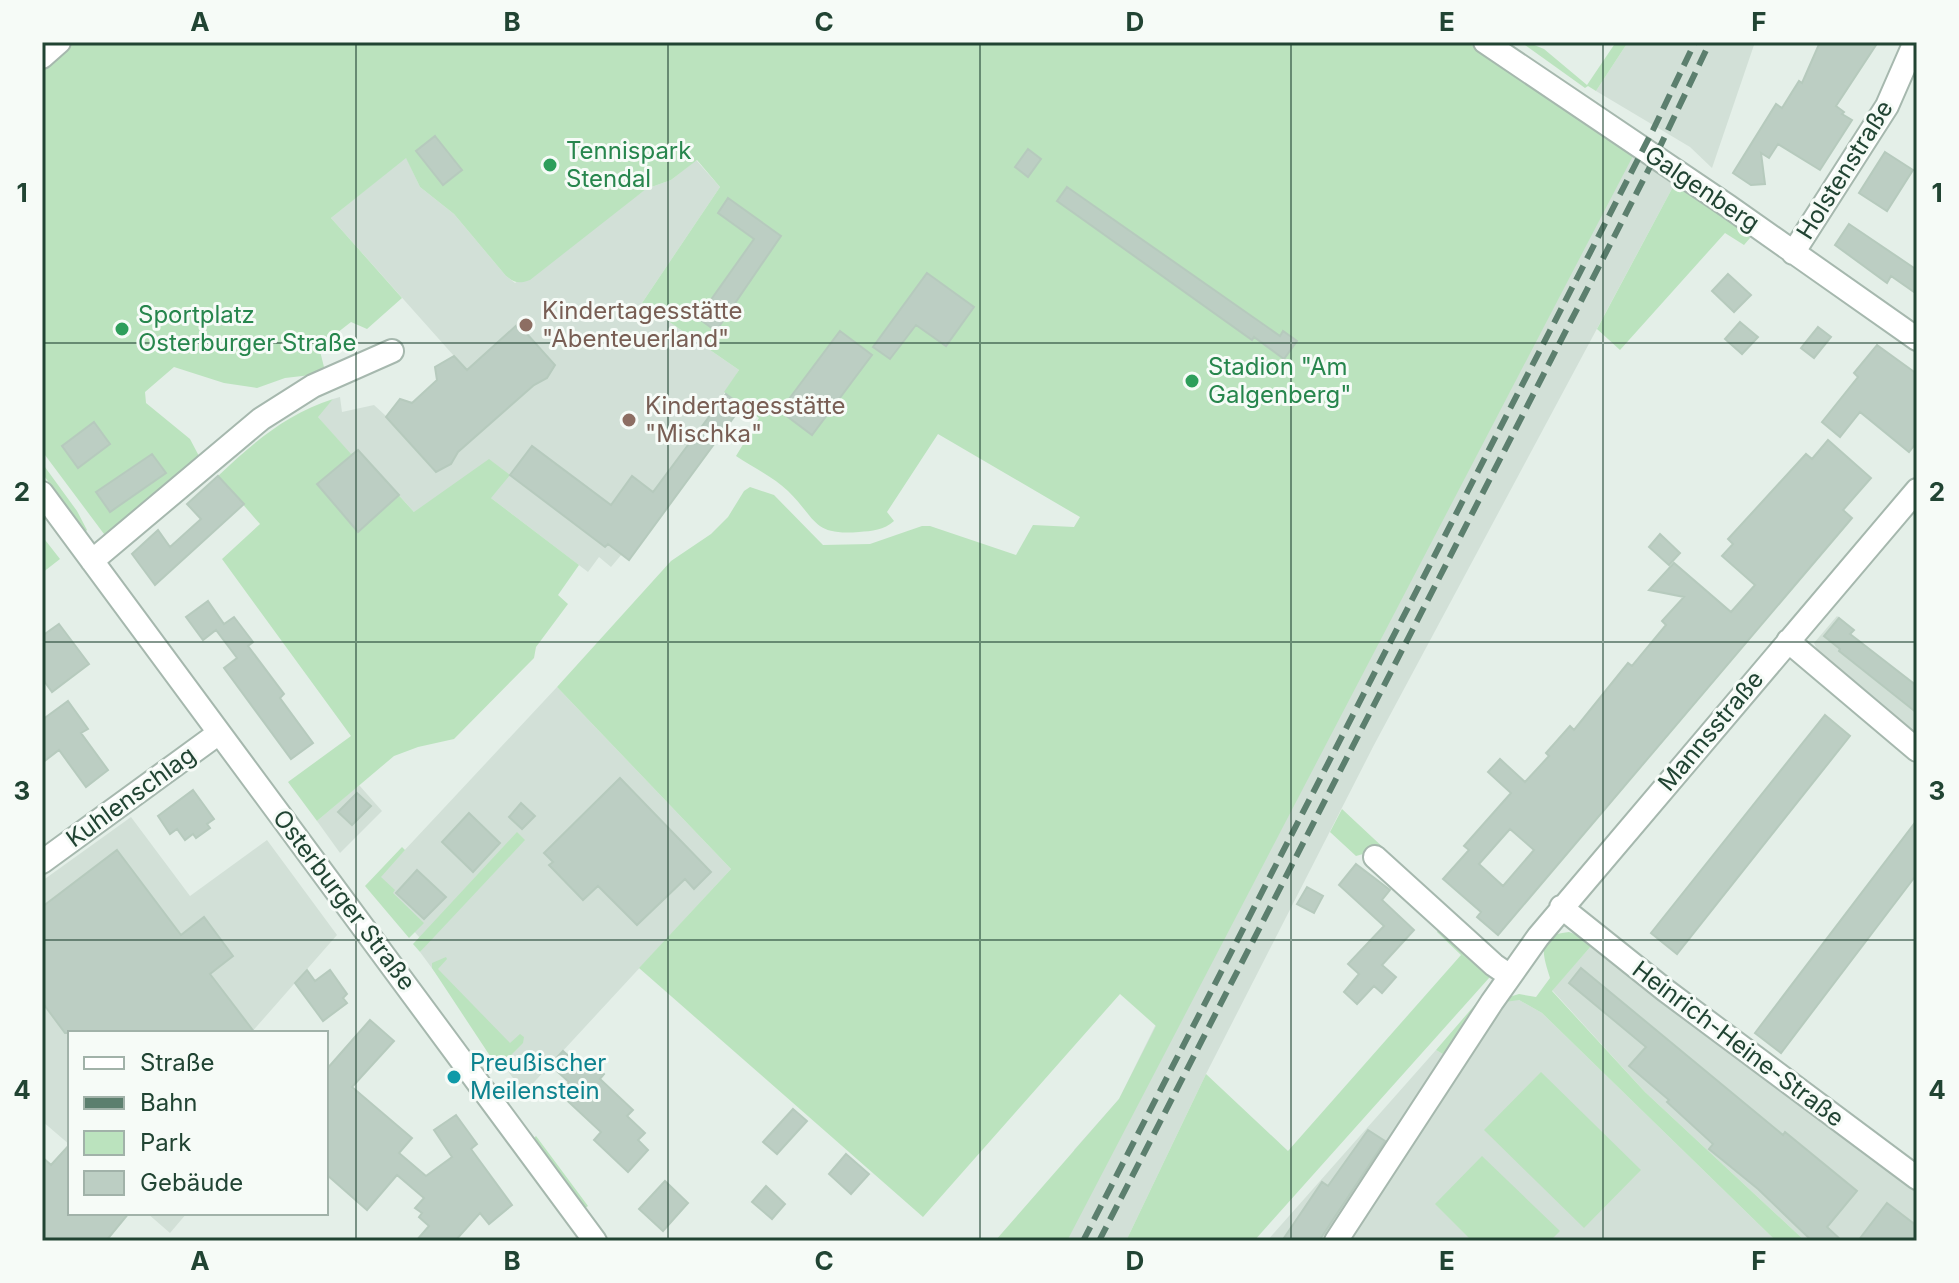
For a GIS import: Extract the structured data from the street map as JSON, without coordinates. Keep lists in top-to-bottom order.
{
  "streets": {
    "street": [
      "Holstenstraße",
      "Galgenberg",
      "Mannsstraße",
      "Kuhlenschlag",
      "Osterburger Straße",
      "Heinrich-Heine-Straße"
    ]
  },
  "crossings": [
    ["Holstenstraße", "Galgenberg"],
    ["Mannsstraße", "Heinrich-Heine-Straße"],
    ["Kuhlenschlag", "Osterburger Straße"]
  ],
  "places": [
    "Tennispark Stendal",
    "Kindertagesstätte \"Abenteuerland\"",
    "Sportplatz Osterburger Straße",
    "Stadion \"Am Galgenberg\"",
    "Kindertagesstätte \"Mischka\"",
    "Preußischer Meilenstein"
  ],
  "legend": [
    "Straße",
    "Bahn",
    "Park",
    "Gebäude"
  ],
  "grid": {
    "columns": [
      "A",
      "B",
      "C",
      "D",
      "E",
      "F"
    ],
    "rows": [
      "1",
      "2",
      "3",
      "4"
    ]
  }
}
